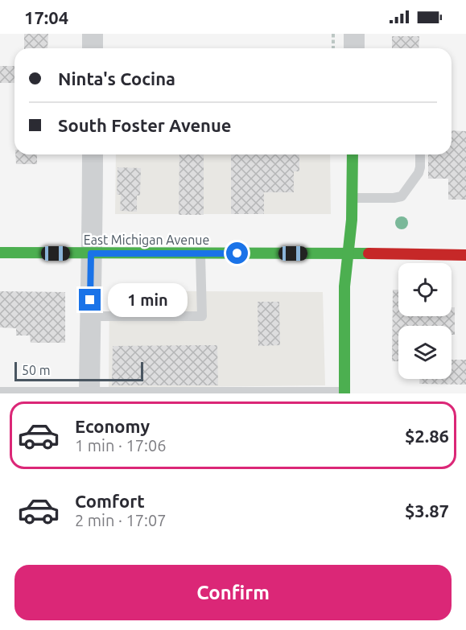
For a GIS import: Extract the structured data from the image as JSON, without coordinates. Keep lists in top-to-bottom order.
{
  "streets": {
    "main road": ["East Michigan Avenue"]
  },
  "scale_bar": "50 m",
  "page": {
    "status": "17:04",
    "banner": ["Ninta's Cocina", "South Foster Avenue"],
    "bubble": "1 min",
    "scale": "50 m",
    "list": [
      {
        "name": "Economy",
        "note": "1 min · 17:06",
        "value": "$2.86"
      },
      {
        "name": "Comfort",
        "note": "2 min · 17:07",
        "value": "$3.87"
      }
    ],
    "buttons": "Confirm"
  }
}
